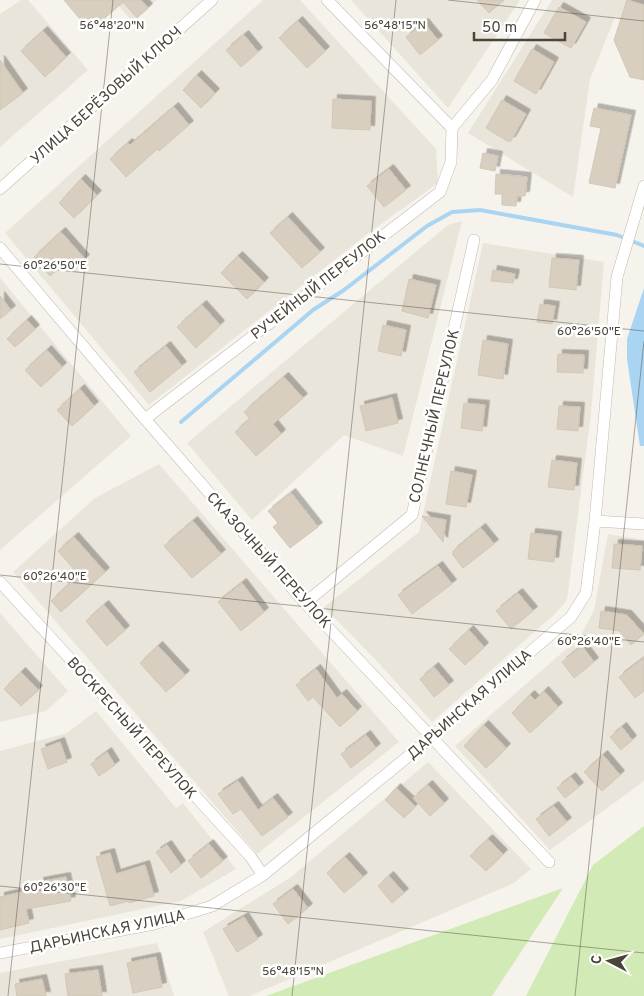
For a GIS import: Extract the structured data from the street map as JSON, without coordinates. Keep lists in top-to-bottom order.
{
  "streets": {
    "street": [
      "УЛИЦА БЕРЁЗОВЫЙ КЛЮЧ",
      "РУЧЕЙНЫЙ ПЕРЕУЛОК",
      "СОЛНЕЧНЫЙ ПЕРЕУЛОК",
      "СКАЗОЧНЫЙ ПЕРЕУЛОК",
      "ДАРЬИНСКАЯ УЛИЦА",
      "ВОСКРЕСНЫЙ ПЕРЕУЛОК"
    ]
  },
  "crossings": [
    ["РУЧЕЙНЫЙ ПЕРЕУЛОК", "СКАЗОЧНЫЙ ПЕРЕУЛОК"],
    ["СОЛНЕЧНЫЙ ПЕРЕУЛОК", "СКАЗОЧНЫЙ ПЕРЕУЛОК"],
    ["СКАЗОЧНЫЙ ПЕРЕУЛОК", "ДАРЬИНСКАЯ УЛИЦА"],
    ["ДАРЬИНСКАЯ УЛИЦА", "ВОСКРЕСНЫЙ ПЕРЕУЛОК"]
  ],
  "scale_bar": "50 m",
  "north": "left",
  "coordinates": [
    "56°48'20\"N",
    "56°48'15\"N",
    "60°26'50\"E",
    "60°26'40\"E",
    "60°26'30\"E"
  ]
}
